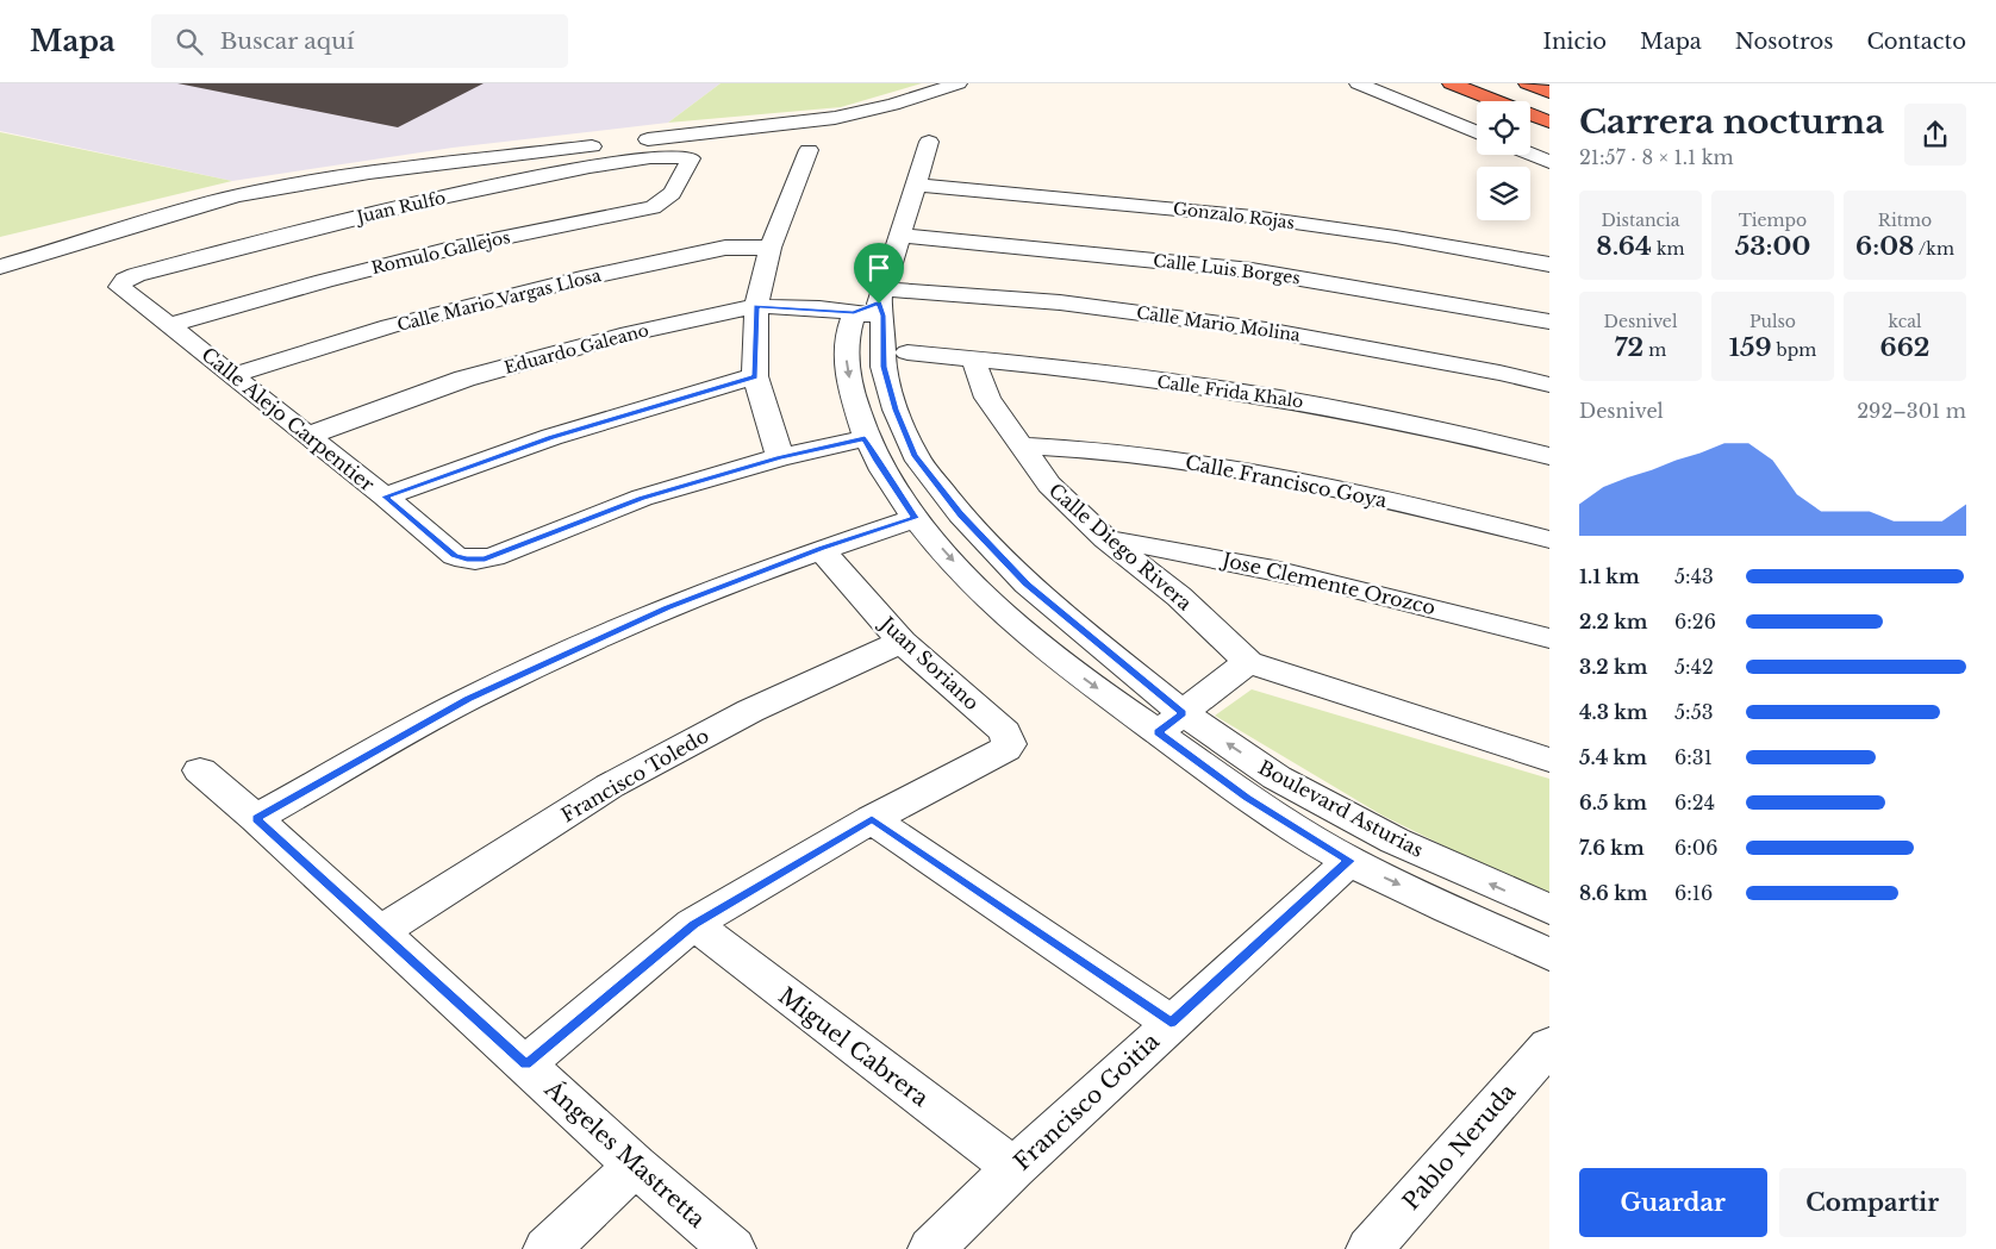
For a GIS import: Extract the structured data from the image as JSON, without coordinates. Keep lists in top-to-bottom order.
{
  "streets": {
    "street": [
      "Juan Rulfo",
      "Gonzalo Rojas",
      "Romulo Gallejos",
      "Calle Luis Borges",
      "Calle Mario Vargas Llosa",
      "Calle Mario Molina",
      "Eduardo Galeano",
      "Calle Frida Khalo",
      "Calle Alejo Carpentier",
      "Calle Francisco Goya",
      "Calle Diego Rivera",
      "Jose Clemente Orozco",
      "Juan Soriano",
      "Francisco Toledo",
      "Boulevard Asturias",
      "Miguel Cabrera",
      "Francisco Goitia",
      "Pablo Neruda",
      "Ángeles Mastretta"
    ]
  },
  "crossings": [
    ["Juan Rulfo", "Romulo Gallejos"],
    ["Juan Rulfo", "Calle Alejo Carpentier"],
    ["Romulo Gallejos", "Calle Alejo Carpentier"],
    ["Calle Mario Vargas Llosa", "Calle Alejo Carpentier"],
    ["Calle Mario Molina", "Eduardo Galeano"],
    ["Calle Mario Molina", "Boulevard Asturias"],
    ["Eduardo Galeano", "Calle Alejo Carpentier"],
    ["Eduardo Galeano", "Boulevard Asturias"],
    ["Calle Frida Khalo", "Calle Diego Rivera"],
    ["Calle Francisco Goya", "Calle Diego Rivera"],
    ["Calle Diego Rivera", "Jose Clemente Orozco"],
    ["Juan Soriano", "Francisco Toledo"],
    ["Francisco Toledo", "Ángeles Mastretta"],
    ["Boulevard Asturias", "Francisco Goitia"],
    ["Miguel Cabrera", "Francisco Goitia"]
  ],
  "page": {
    "header": "Mapa",
    "search": "Buscar aquí",
    "nav": [
      "Inicio",
      "Mapa",
      "Nosotros",
      "Contacto"
    ],
    "heading": ["Carrera nocturna", "21:57 · 8 × 1.1 km"],
    "stats": [
      ["Distancia", "8.64 km"],
      ["Tiempo", "53:00"],
      ["Ritmo", "6:08 /km"],
      ["Desnivel", "72 m"],
      ["Pulso", "159 bpm"],
      ["kcal", "662"]
    ],
    "chart": ["Desnivel", "292–301 m"],
    "list": [
      {
        "name": "1.1 km",
        "note": "5:43"
      },
      {
        "name": "2.2 km",
        "note": "6:26"
      },
      {
        "name": "3.2 km",
        "note": "5:42"
      },
      {
        "name": "4.3 km",
        "note": "5:53"
      },
      {
        "name": "5.4 km",
        "note": "6:31"
      },
      {
        "name": "6.5 km",
        "note": "6:24"
      },
      {
        "name": "7.6 km",
        "note": "6:06"
      },
      {
        "name": "8.6 km",
        "note": "6:16"
      }
    ],
    "buttons": ["Guardar", "Compartir"]
  }
}
